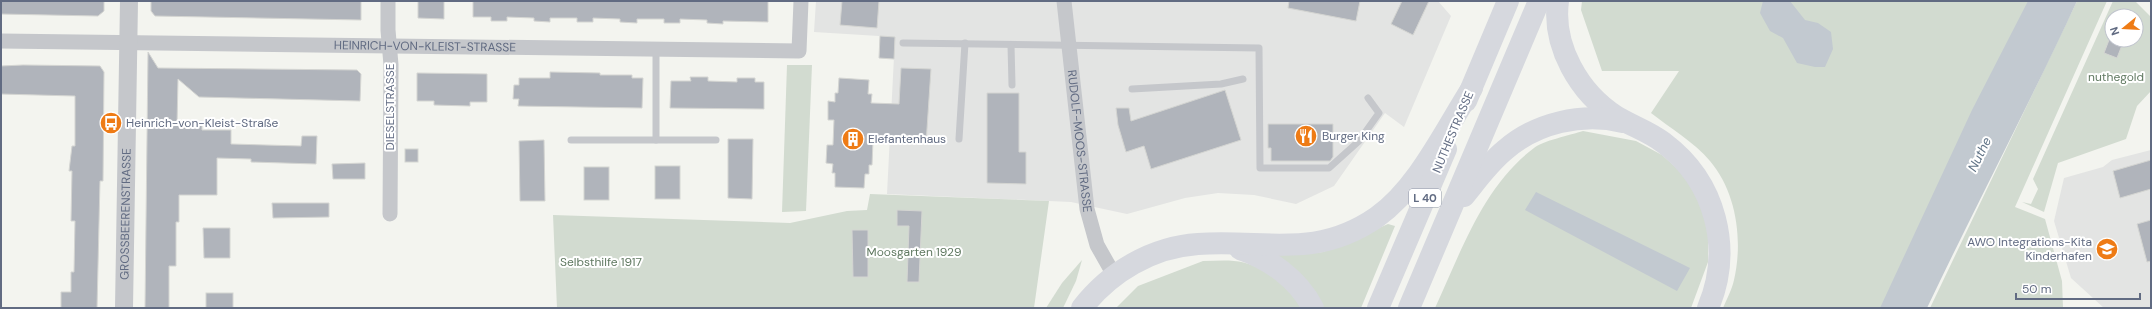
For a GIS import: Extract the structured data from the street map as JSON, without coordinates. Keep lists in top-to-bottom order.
{
  "streets": {
    "highway": ["NUTHESTRASSE", "L 40"],
    "street": [
      "HEINRICH-VON-KLEIST-STRASSE",
      "DIESELSTRASSE",
      "RUDOLF-MOOS-STRASSE",
      "GROSSBEERENSTRASSE"
    ]
  },
  "crossings": [
    ["HEINRICH-VON-KLEIST-STRASSE", "DIESELSTRASSE"],
    ["HEINRICH-VON-KLEIST-STRASSE", "GROSSBEERENSTRASSE"]
  ],
  "water": ["Nuthe"],
  "parks": ["nuthegold", "Moosgarten 1929", "Selbsthilfe 1917"],
  "places": {
    "bus stop": ["Heinrich-von-Kleist-Straße"],
    "restaurant": ["Burger King"],
    "building": ["Elefantenhaus"],
    "school or university": ["AWO Integrations-Kita Kinderhafen"]
  },
  "scale_bar": "50 m",
  "north": "left"
}
